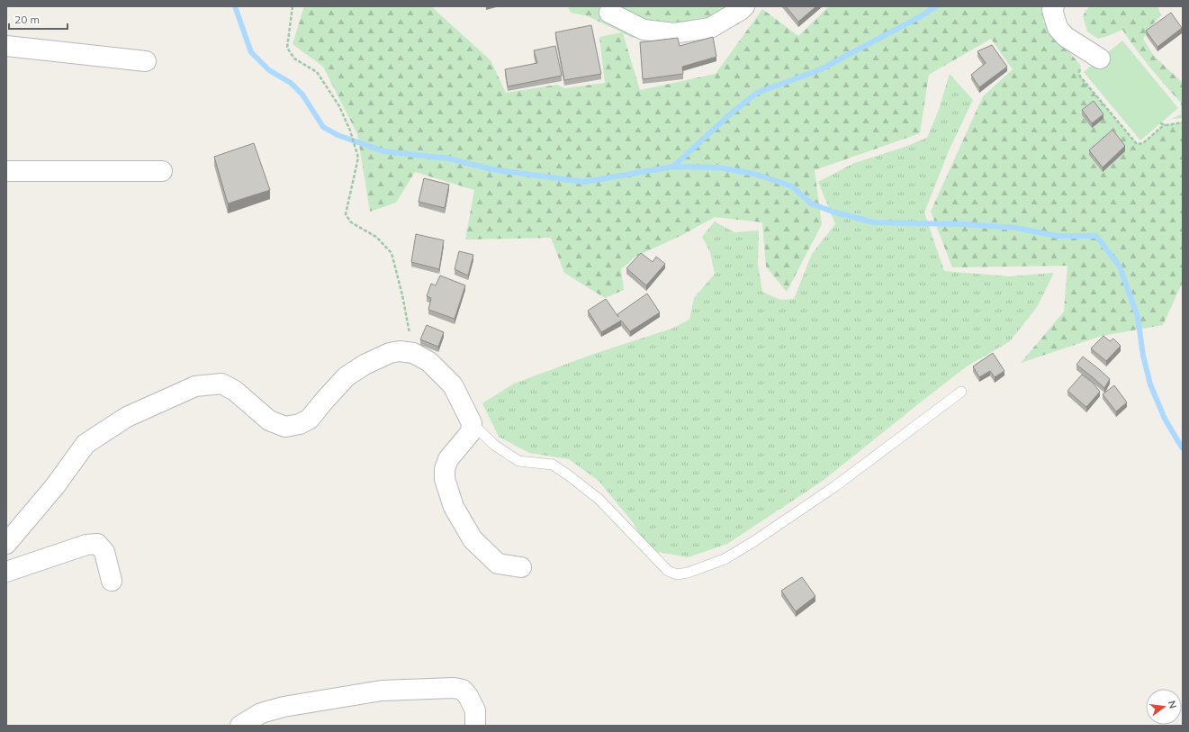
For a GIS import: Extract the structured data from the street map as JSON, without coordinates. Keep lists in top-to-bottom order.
{
  "scale_bar": "20 m",
  "north": "right"
}
